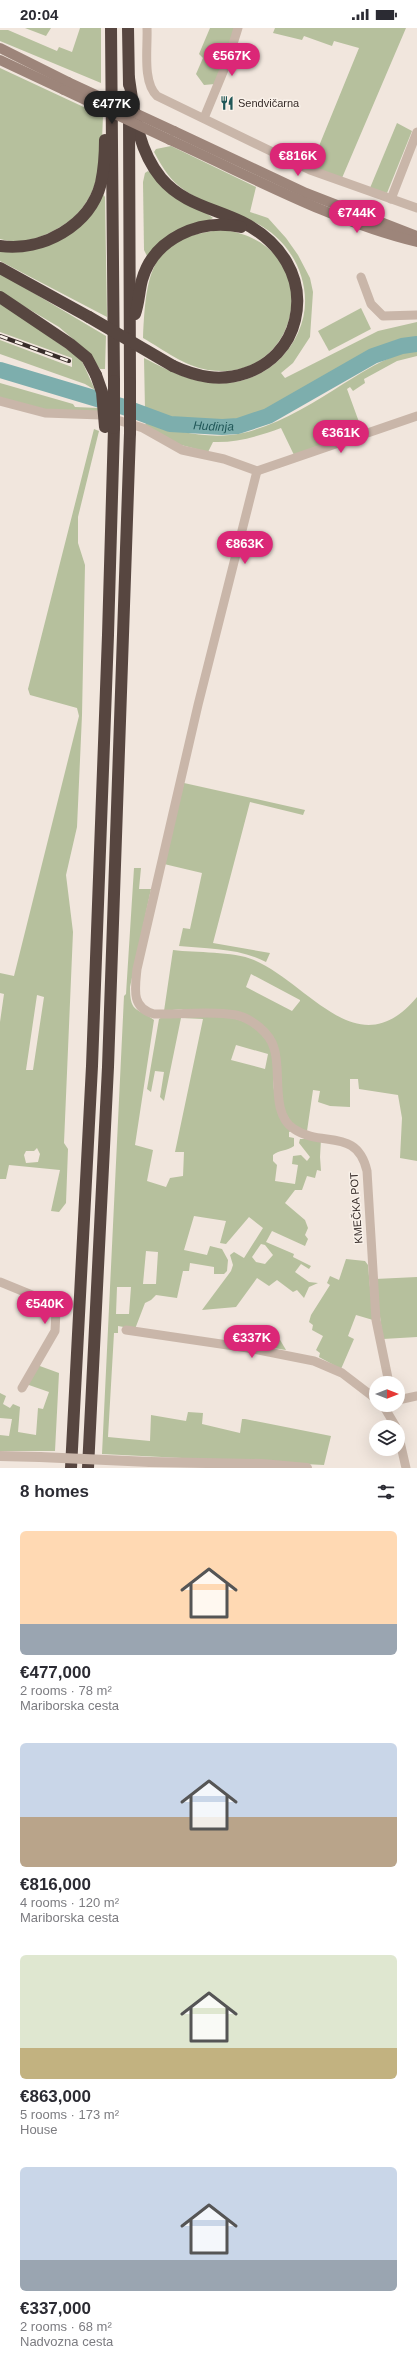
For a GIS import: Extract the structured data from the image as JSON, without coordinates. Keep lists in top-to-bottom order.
{
  "streets": {
    "street": ["KMEČKA POT"]
  },
  "water": ["Hudinja"],
  "places": {
    "restaurant": ["Sendvičarna"]
  },
  "north": "right",
  "page": {
    "status": "20:04",
    "price": [
      "€567K",
      "€477K",
      "€816K",
      "€744K",
      "€361K",
      "€863K",
      "€540K",
      "€337K"
    ],
    "heading": "8 homes",
    "list": [
      {
        "name": "€477,000",
        "note": "2 rooms · 78 m² · Mariborska cesta"
      },
      {
        "name": "€816,000",
        "note": "4 rooms · 120 m² · Mariborska cesta"
      },
      {
        "name": "€863,000",
        "note": "5 rooms · 173 m² · House"
      },
      {
        "name": "€337,000",
        "note": "2 rooms · 68 m² · Nadvozna cesta"
      }
    ]
  }
}
